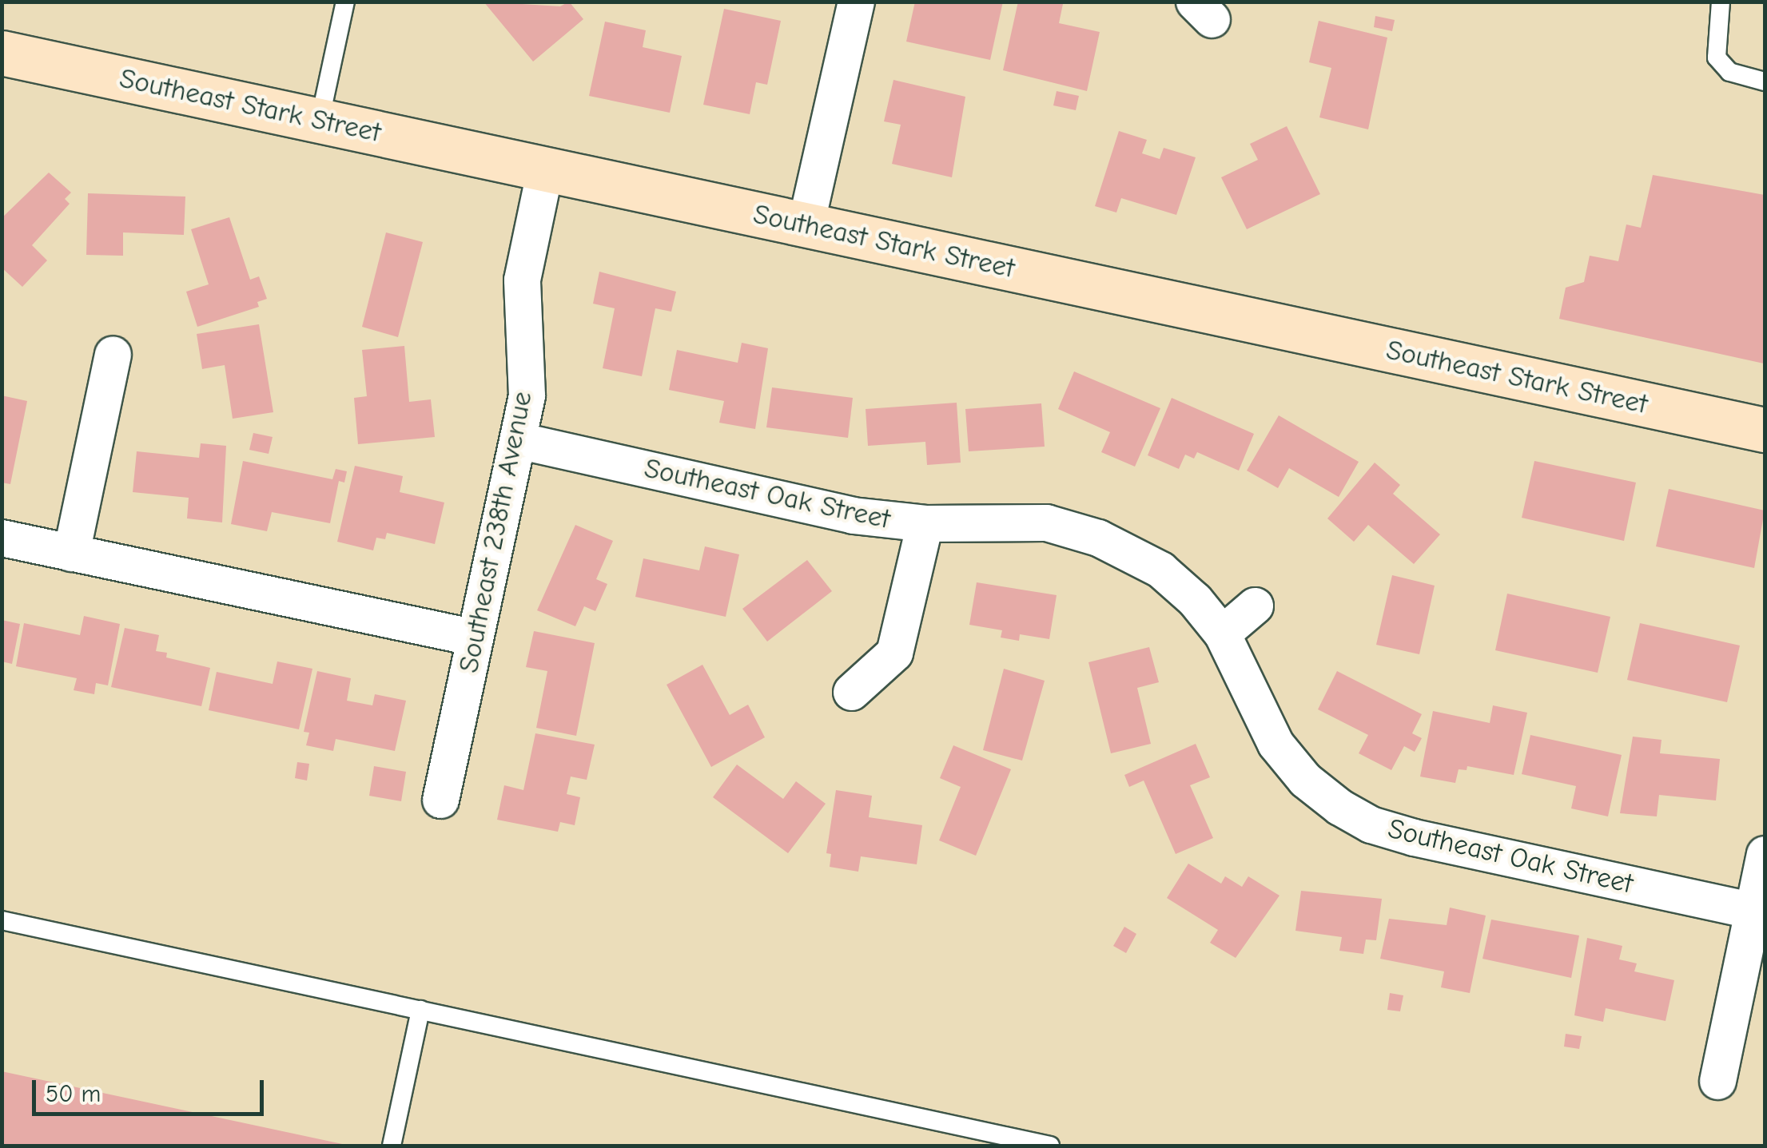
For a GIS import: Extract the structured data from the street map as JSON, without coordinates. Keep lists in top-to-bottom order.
{
  "streets": {
    "main road": ["Southeast Stark Street"],
    "street": ["Southeast Oak Street", "Southeast 238th Avenue"]
  },
  "crossings": [
    ["Southeast Stark Street", "Southeast 238th Avenue"],
    ["Southeast Oak Street", "Southeast 238th Avenue"]
  ],
  "scale_bar": "50 m"
}
